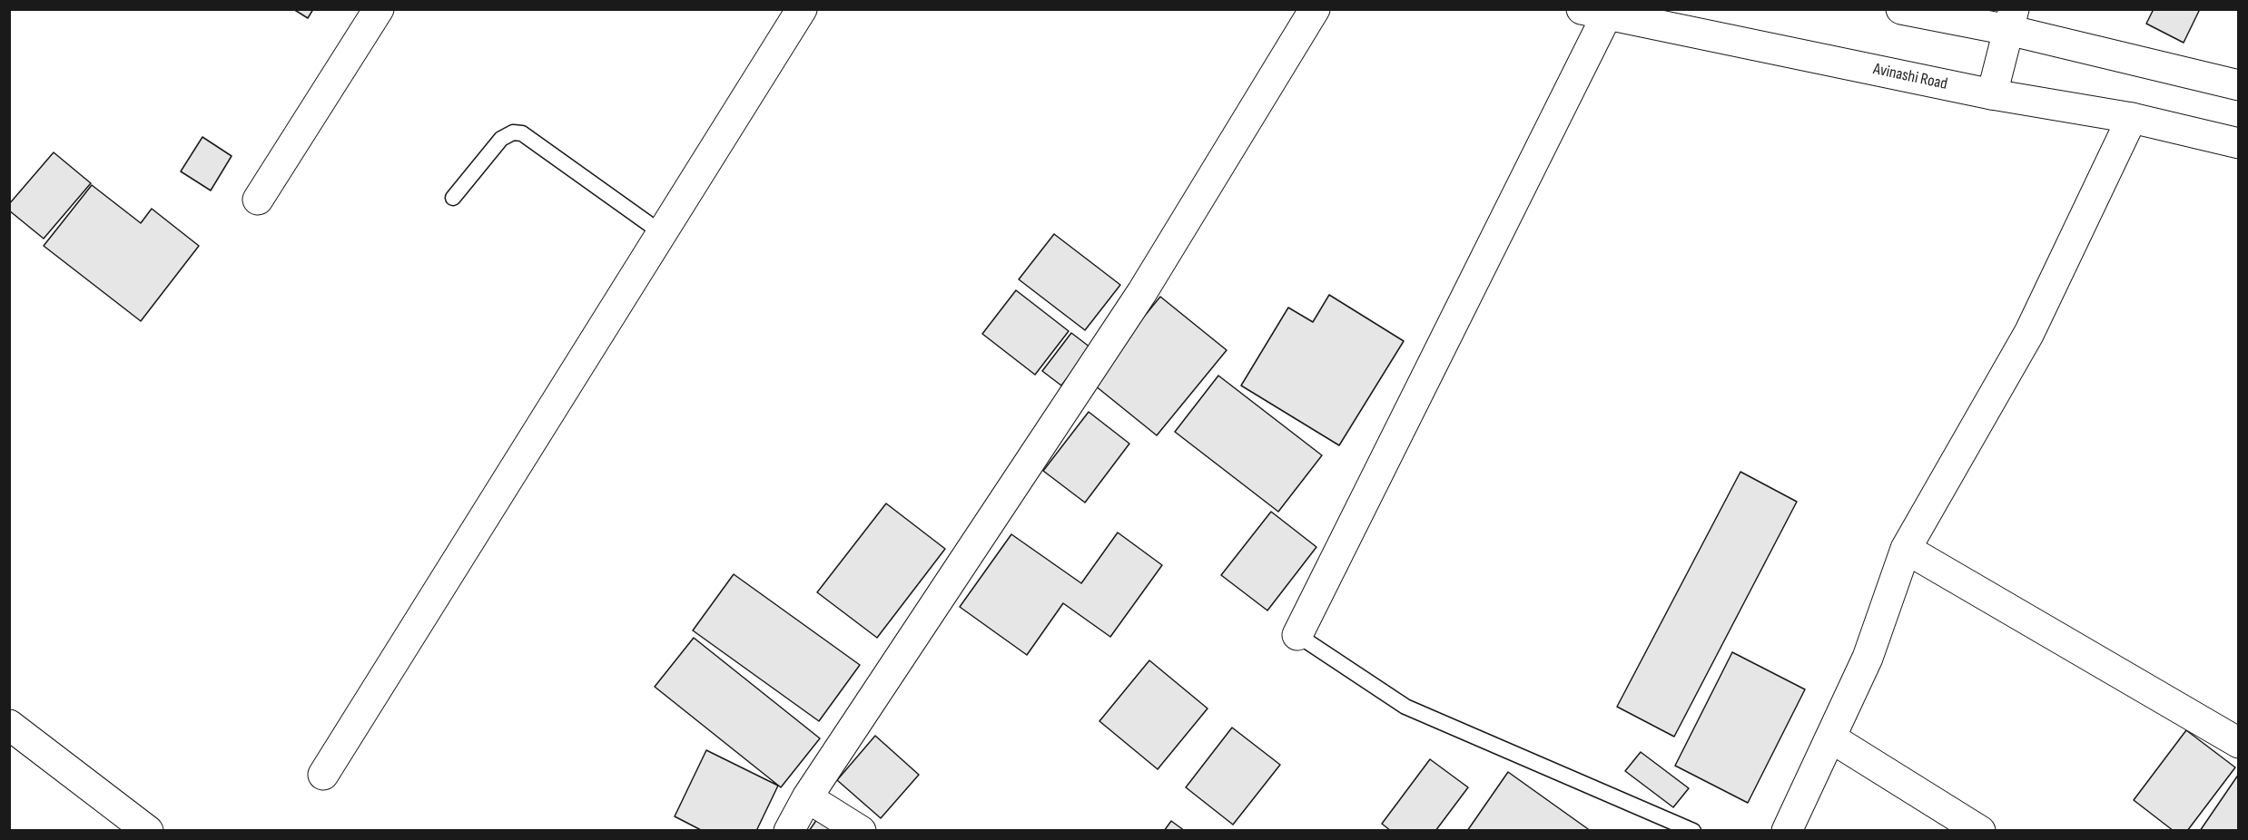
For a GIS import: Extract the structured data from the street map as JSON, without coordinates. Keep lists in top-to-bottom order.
{
  "streets": {
    "street": ["Avinashi Road"]
  }
}
